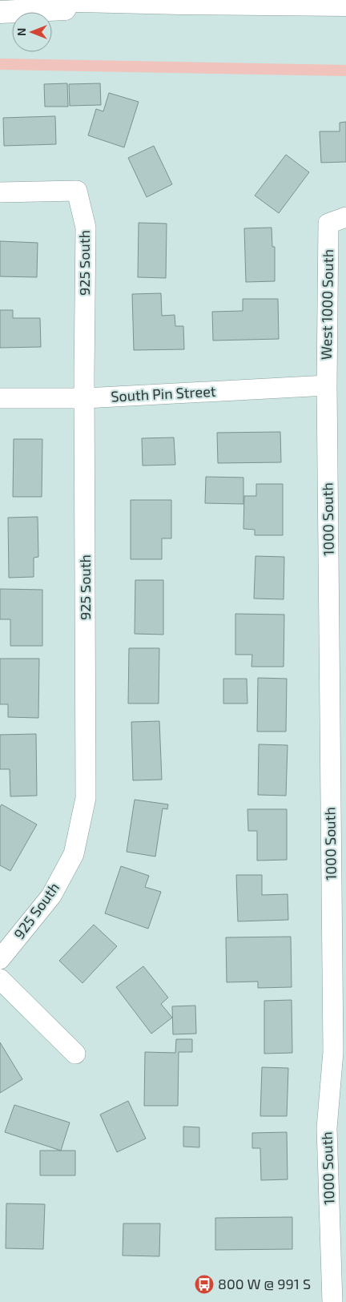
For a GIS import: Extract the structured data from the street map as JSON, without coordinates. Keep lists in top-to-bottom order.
{
  "streets": {
    "street": [
      "925 South",
      "West 1000 South",
      "South Pin Street",
      "1000 South"
    ]
  },
  "crossings": [
    ["925 South", "South Pin Street"],
    ["West 1000 South", "South Pin Street"],
    ["West 1000 South", "1000 South"],
    ["South Pin Street", "1000 South"]
  ],
  "places": {
    "bus stop": ["800 W @ 991 S"]
  },
  "north": "left"
}
